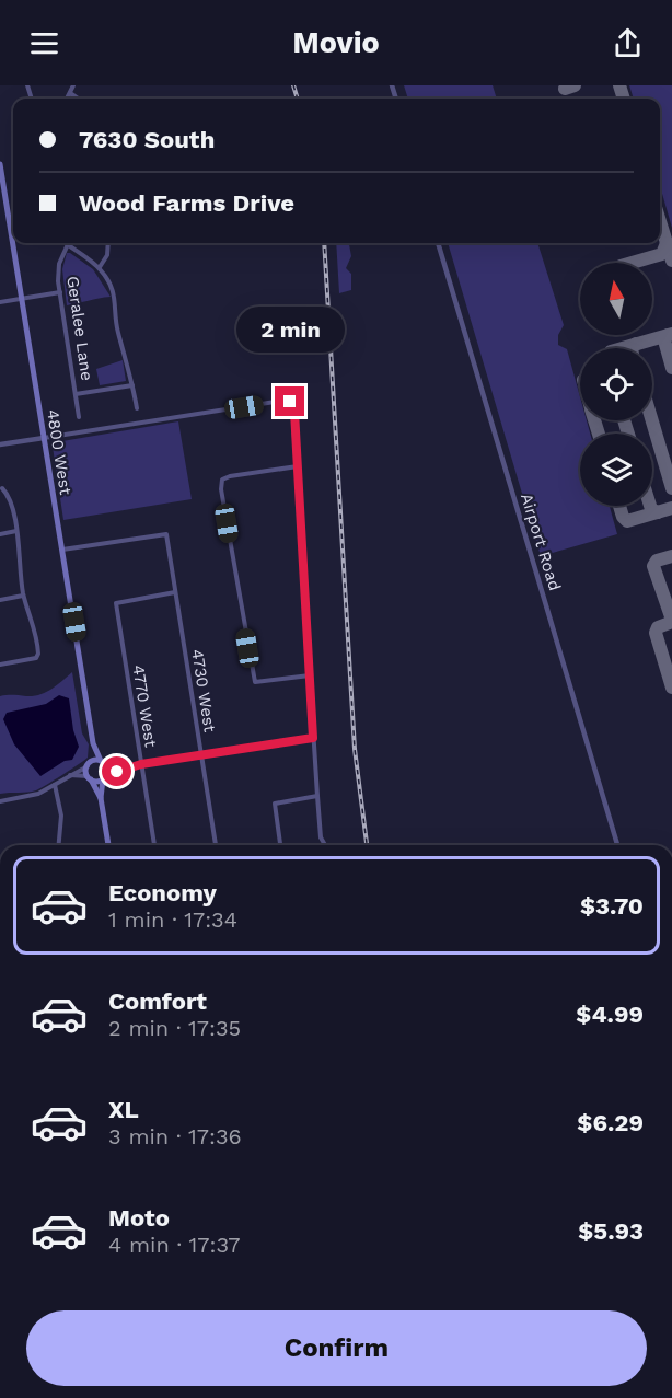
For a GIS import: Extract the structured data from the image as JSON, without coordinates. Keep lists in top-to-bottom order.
{
  "streets": {
    "main road": ["4800 West"],
    "street": [
      "Geralee Lane",
      "Airport Road",
      "4730 West",
      "4770 West"
    ]
  },
  "crossings": [
    ["4800 West", "4730 West"],
    ["4730 West", "4770 West"]
  ],
  "north": "top",
  "page": {
    "header": "Movio",
    "banner": ["7630 South", "Wood Farms Drive"],
    "bubble": "2 min",
    "list": [
      {
        "name": "Economy",
        "note": "1 min · 17:34",
        "value": "$3.70"
      },
      {
        "name": "Comfort",
        "note": "2 min · 17:35",
        "value": "$4.99"
      },
      {
        "name": "XL",
        "note": "3 min · 17:36",
        "value": "$6.29"
      },
      {
        "name": "Moto",
        "note": "4 min · 17:37",
        "value": "$5.93"
      }
    ],
    "buttons": "Confirm"
  }
}
